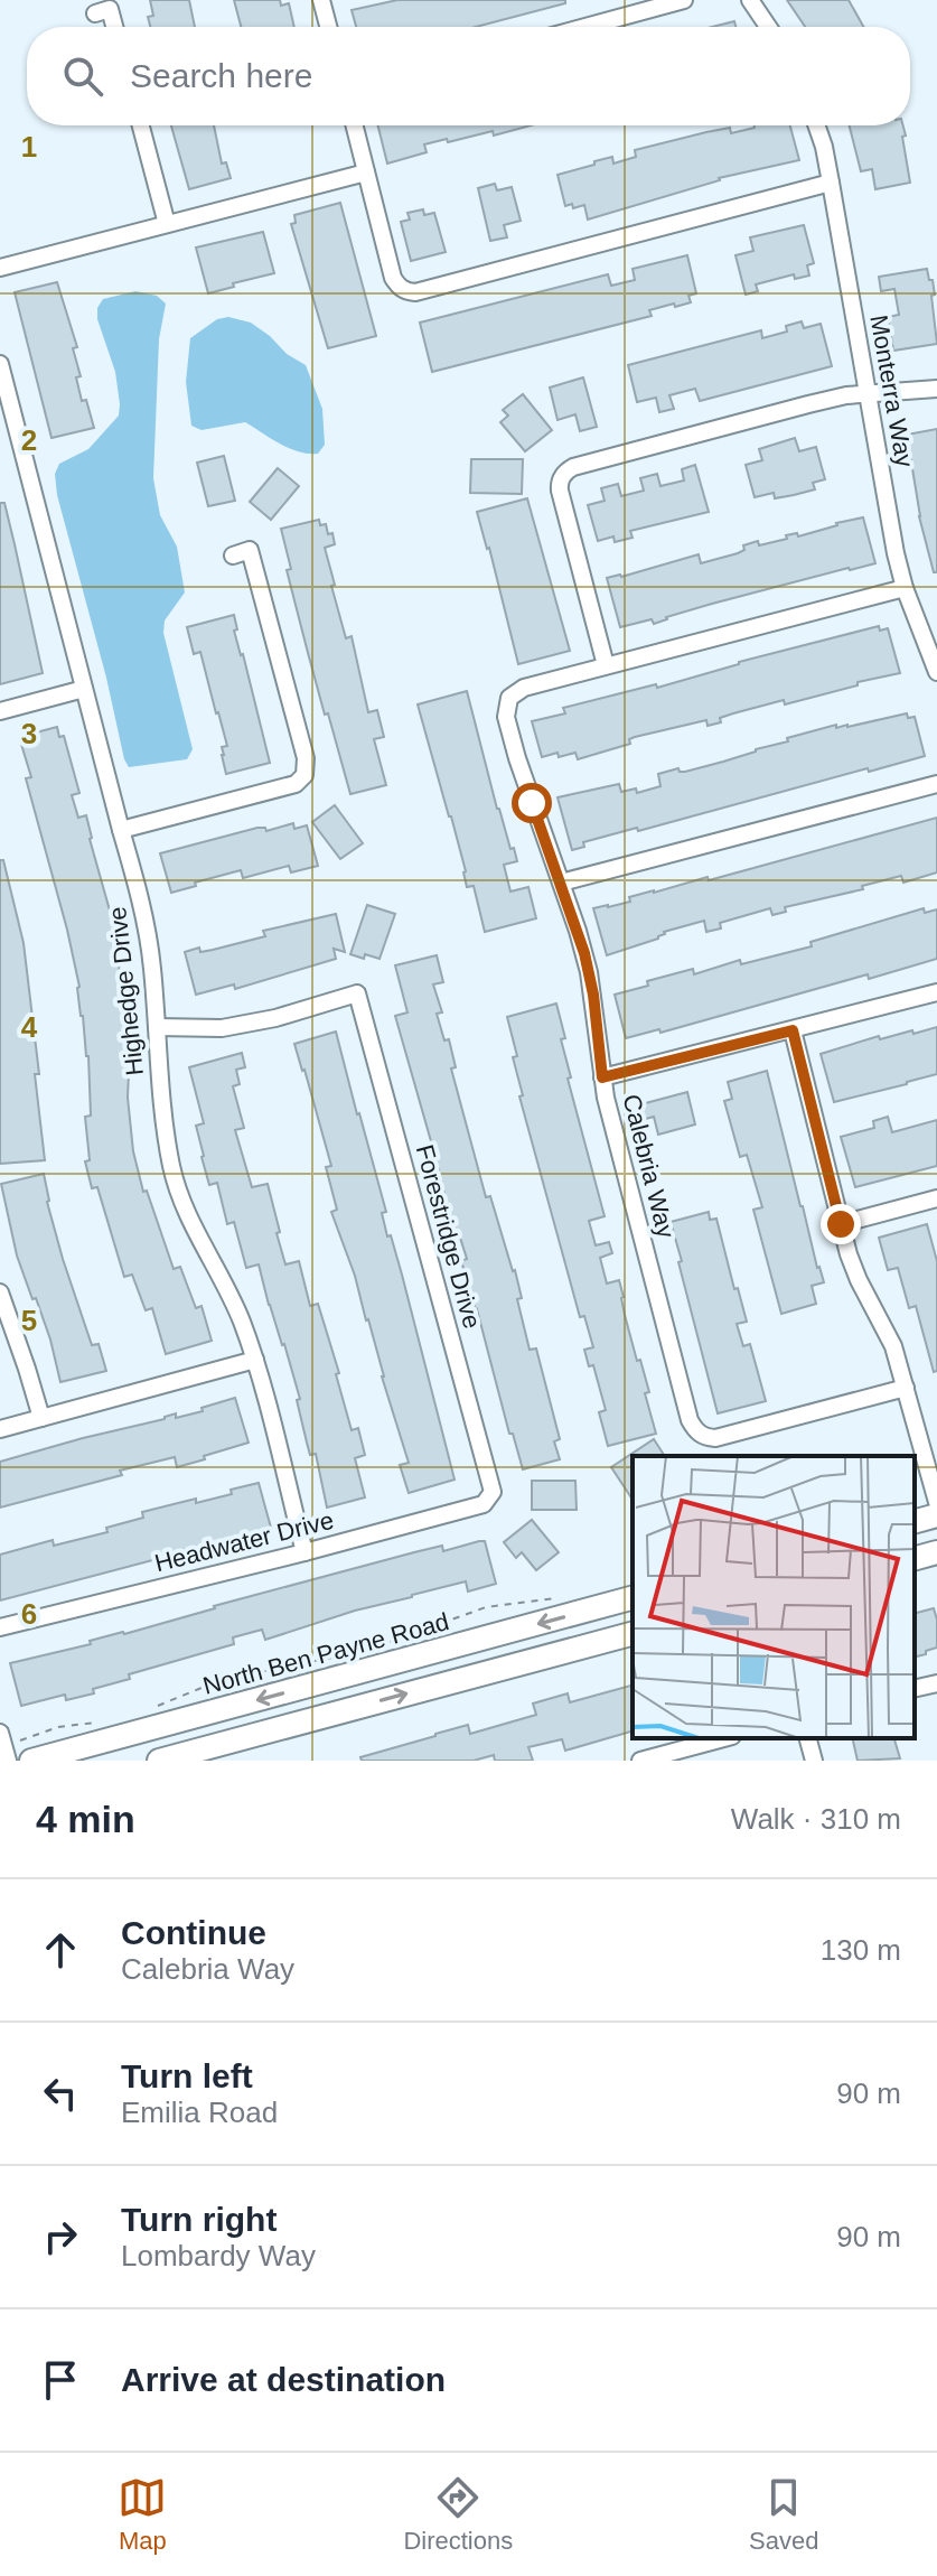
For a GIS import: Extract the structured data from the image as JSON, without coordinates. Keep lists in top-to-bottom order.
{
  "streets": {
    "street": [
      "Monterra Way",
      "Highedge Drive",
      "Calebria Way",
      "Forestridge Drive",
      "Headwater Drive",
      "North Ben Payne Road"
    ]
  },
  "crossings": [
    ["Highedge Drive", "Forestridge Drive"],
    ["Highedge Drive", "Headwater Drive"],
    ["Forestridge Drive", "Headwater Drive"]
  ],
  "page": {
    "search": "Search here",
    "heading": ["4 min", "Walk · 310 m"],
    "list": [
      ["Continue", "Calebria Way", "130 m"],
      ["Turn left", "Emilia Road", "90 m"],
      ["Turn right", "Lombardy Way", "90 m"],
      "Arrive at destination"
    ],
    "nav": ["Map", "Directions", "Saved"]
  },
  "grid": {
    "rows": [
      "1",
      "2",
      "3",
      "4",
      "5",
      "6"
    ]
  }
}
